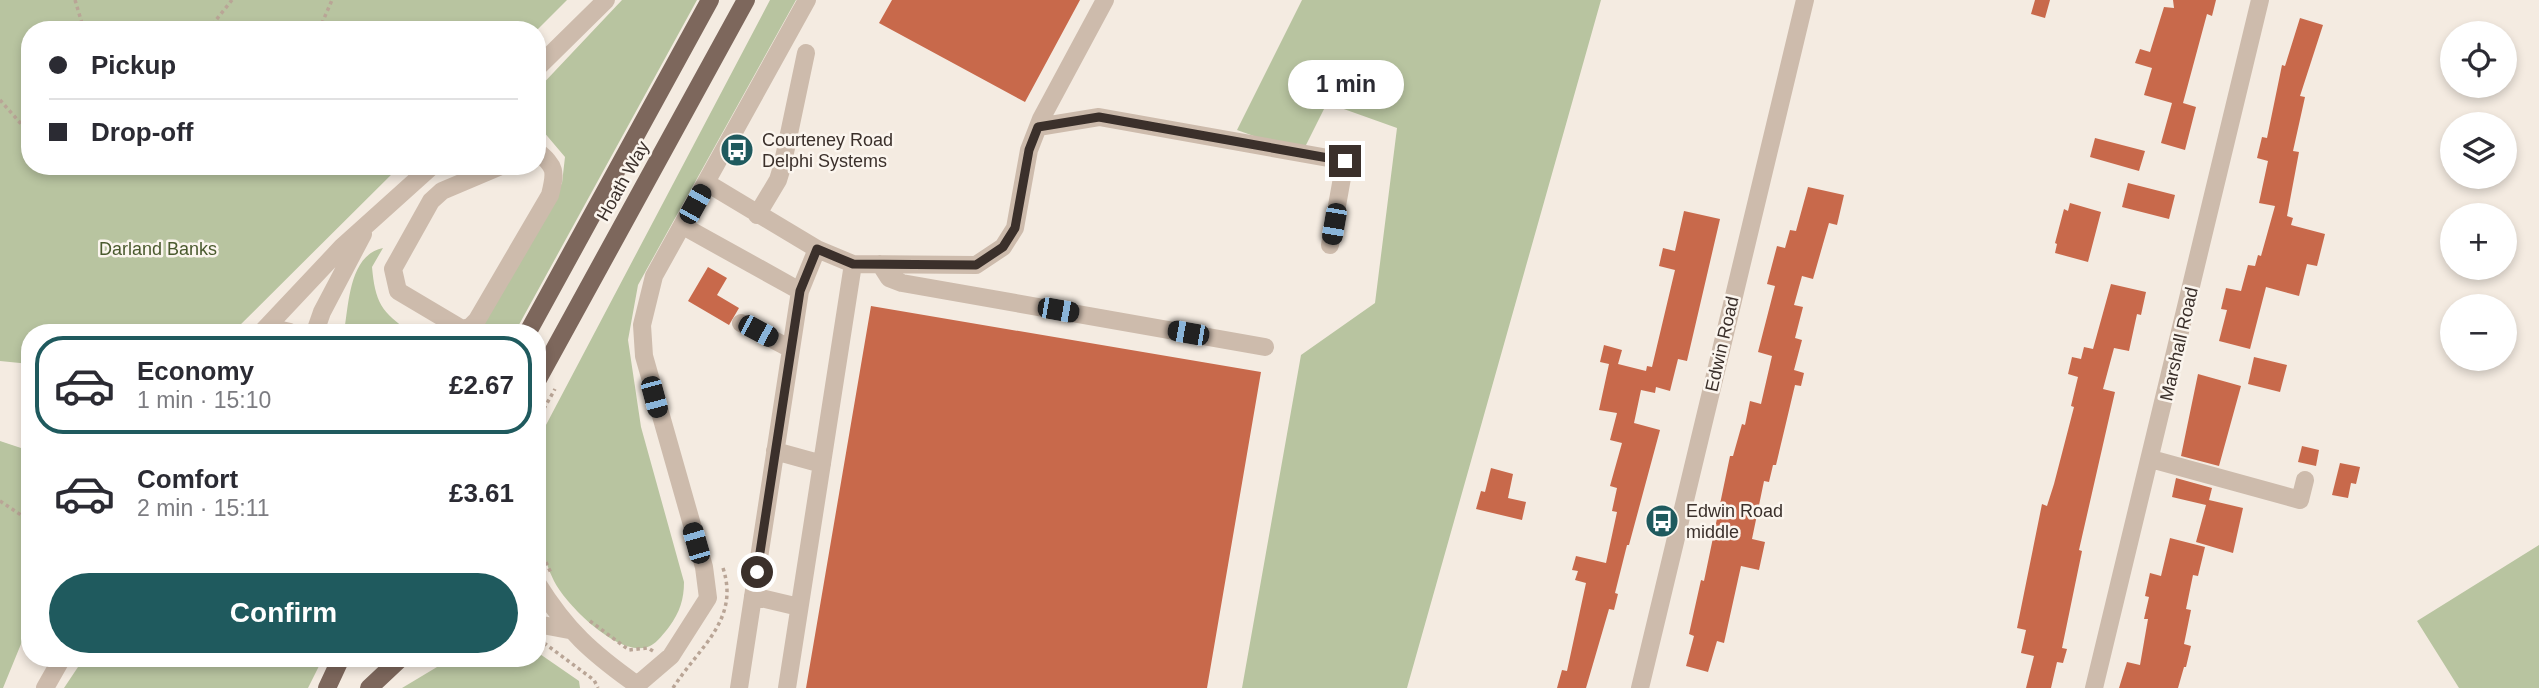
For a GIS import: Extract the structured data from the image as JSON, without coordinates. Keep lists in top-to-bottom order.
{
  "streets": {
    "main road": ["Hoath Way"],
    "street": ["Edwin Road", "Marshall Road"]
  },
  "parks": ["Darland Banks"],
  "places": {
    "bus stop": ["Courteney Road Delphi Systems", "Edwin Road middle"]
  },
  "page": {
    "map_buttons": ["+", "−"],
    "banner": ["Pickup", "Drop-off"],
    "bubble": "1 min",
    "list": [
      {
        "name": "Economy",
        "note": "1 min · 15:10",
        "value": "£2.67"
      },
      {
        "name": "Comfort",
        "note": "2 min · 15:11",
        "value": "£3.61"
      }
    ],
    "buttons": "Confirm"
  }
}
